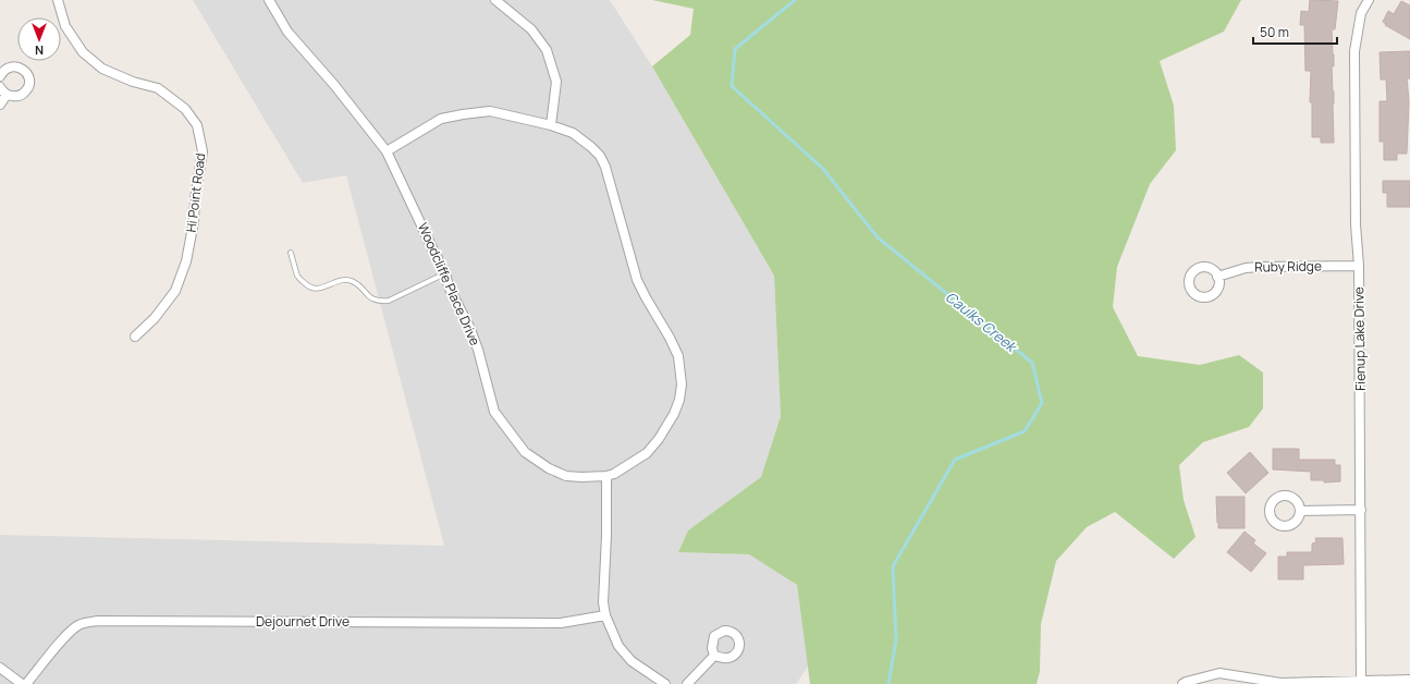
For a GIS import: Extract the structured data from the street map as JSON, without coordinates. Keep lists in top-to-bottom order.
{
  "streets": {
    "street": [
      "Hi Point Road",
      "Ruby Ridge",
      "Woodcliffe Place Drive",
      "Fienup Lake Drive",
      "Dejournet Drive"
    ]
  },
  "crossings": [
    ["Ruby Ridge", "Fienup Lake Drive"]
  ],
  "water": ["Caulks Creek"],
  "scale_bar": "50 m",
  "north": "bottom"
}
